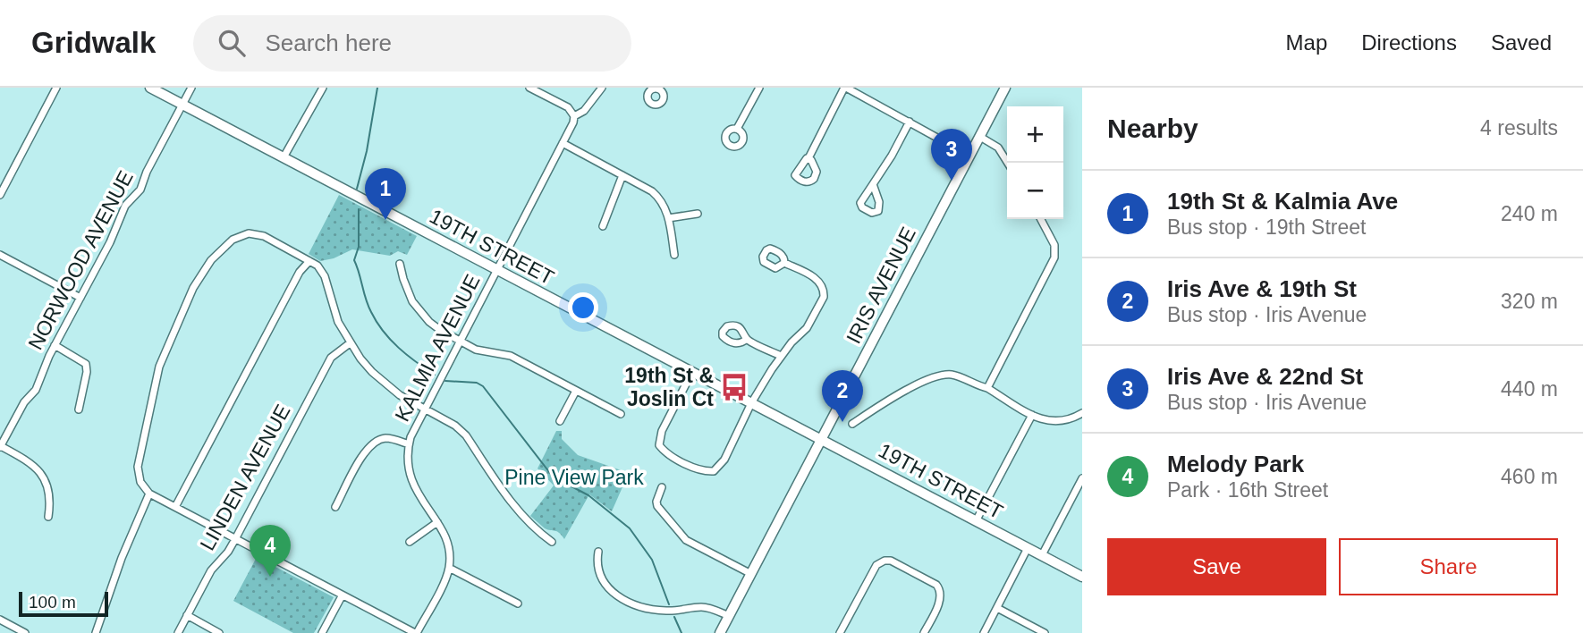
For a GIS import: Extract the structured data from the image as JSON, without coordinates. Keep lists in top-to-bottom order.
{
  "streets": {
    "street": [
      "19TH STREET",
      "NORWOOD AVENUE",
      "IRIS AVENUE",
      "KALMIA AVENUE",
      "LINDEN AVENUE"
    ]
  },
  "crossings": [
    ["19TH STREET", "NORWOOD AVENUE"],
    ["19TH STREET", "IRIS AVENUE"],
    ["19TH STREET", "KALMIA AVENUE"]
  ],
  "parks": ["Pine View Park"],
  "places": {
    "bus stop": ["19th St & Joslin Ct"]
  },
  "scale_bar": "100 m",
  "page": {
    "header": "Gridwalk",
    "search": "Search here",
    "nav": ["Map", "Directions", "Saved"],
    "heading": ["Nearby", "4 results"],
    "map_buttons": ["+", "−"],
    "pins": [
      "3",
      "1",
      "2",
      "4"
    ],
    "list": [
      {
        "mark": "1",
        "name": "19th St & Kalmia Ave",
        "note": "Bus stop · 19th Street",
        "value": "240 m"
      },
      {
        "mark": "2",
        "name": "Iris Ave & 19th St",
        "note": "Bus stop · Iris Avenue",
        "value": "320 m"
      },
      {
        "mark": "3",
        "name": "Iris Ave & 22nd St",
        "note": "Bus stop · Iris Avenue",
        "value": "440 m"
      },
      {
        "mark": "4",
        "name": "Melody Park",
        "note": "Park · 16th Street",
        "value": "460 m"
      }
    ],
    "buttons": ["Save", "Share"],
    "scale": "100 m"
  }
}
